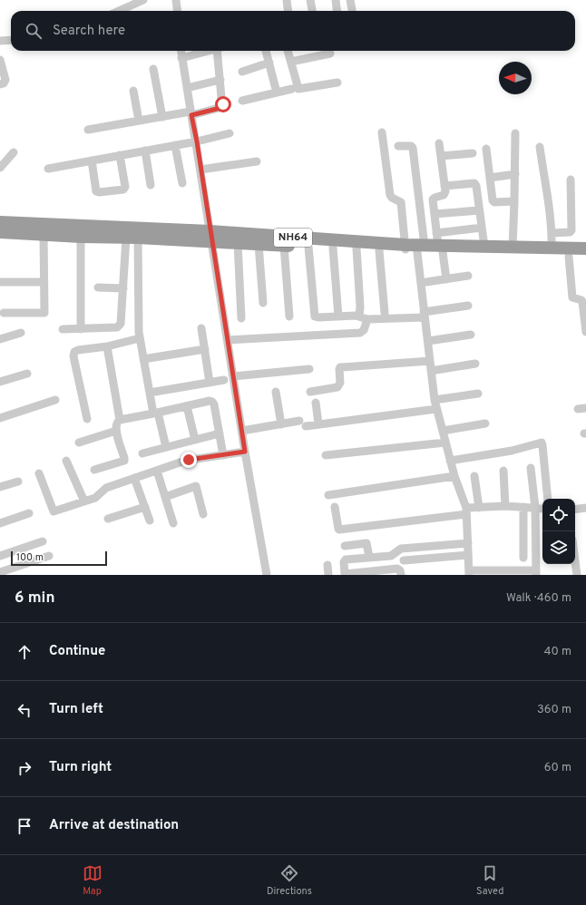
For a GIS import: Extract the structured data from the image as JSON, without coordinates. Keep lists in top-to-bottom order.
{
  "streets": {
    "highway": ["NH64"]
  },
  "scale_bar": "100 m",
  "north": "left",
  "page": {
    "search": "Search here",
    "scale": "100 m",
    "heading": ["6 min", "Walk · 460 m"],
    "list": [
      ["Continue", "40 m"],
      ["Turn left", "360 m"],
      ["Turn right", "60 m"],
      "Arrive at destination"
    ],
    "nav": ["Map", "Directions", "Saved"]
  }
}
